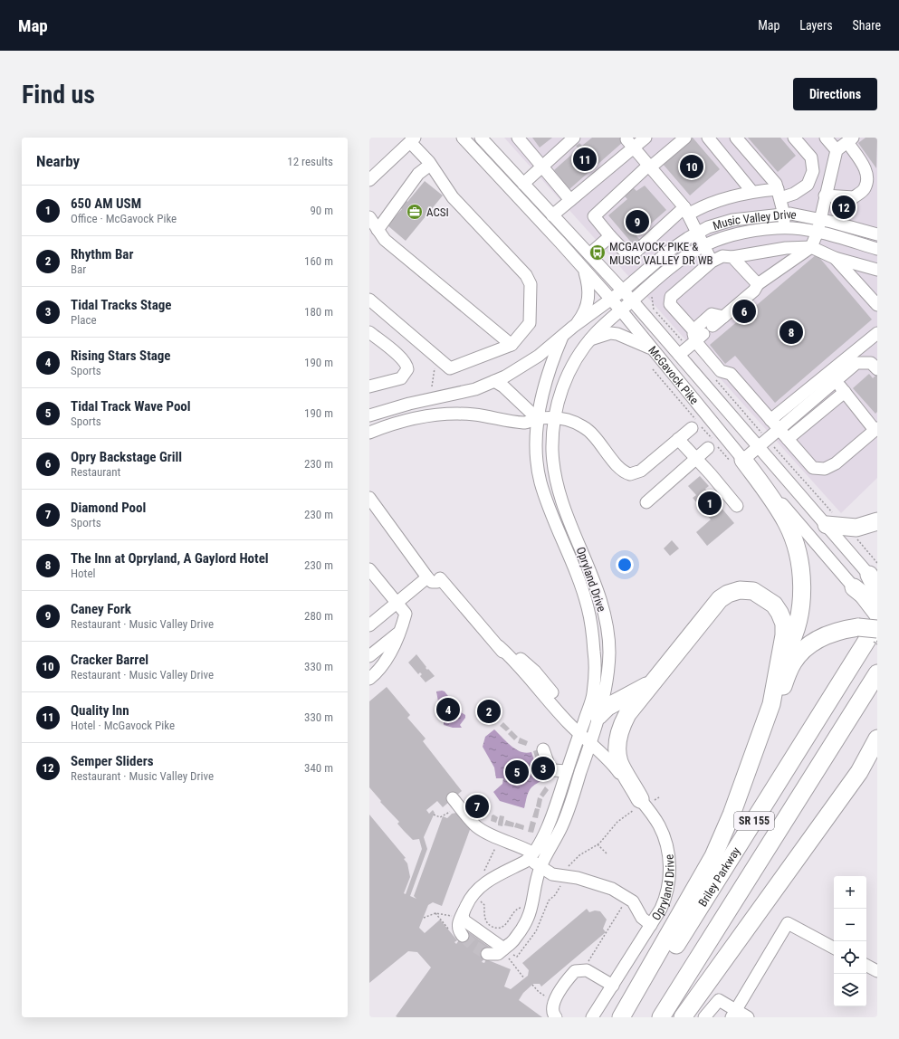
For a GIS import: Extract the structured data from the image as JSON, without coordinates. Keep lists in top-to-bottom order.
{
  "streets": {
    "highway": ["SR 155", "Briley Parkway"],
    "street": ["Music Valley Drive", "McGavock Pike", "Opryland Drive"]
  },
  "crossings": [
    ["Music Valley Drive", "McGavock Pike"],
    ["Music Valley Drive", "Opryland Drive"],
    ["McGavock Pike", "Opryland Drive"]
  ],
  "places": {
    "office": ["ACSI"],
    "bus stop": ["MCGAVOCK PIKE & MUSIC VALLEY DR WB"]
  },
  "page": {
    "header": "Map",
    "nav": ["Map", "Layers", "Share"],
    "buttons": "Directions",
    "title": "Find us",
    "heading": ["Nearby", "12 results"],
    "pins": [
      "11",
      "10",
      "12",
      "9",
      "6",
      "8",
      "1",
      "4",
      "2",
      "3",
      "5",
      "7"
    ],
    "list": [
      {
        "mark": "1",
        "name": "650 AM USM",
        "note": "Office · McGavock Pike",
        "value": "90 m"
      },
      {
        "mark": "2",
        "name": "Rhythm Bar",
        "note": "Bar",
        "value": "160 m"
      },
      {
        "mark": "3",
        "name": "Tidal Tracks Stage",
        "note": "Place",
        "value": "180 m"
      },
      {
        "mark": "4",
        "name": "Rising Stars Stage",
        "note": "Sports",
        "value": "190 m"
      },
      {
        "mark": "5",
        "name": "Tidal Track Wave Pool",
        "note": "Sports",
        "value": "190 m"
      },
      {
        "mark": "6",
        "name": "Opry Backstage Grill",
        "note": "Restaurant",
        "value": "230 m"
      },
      {
        "mark": "7",
        "name": "Diamond Pool",
        "note": "Sports",
        "value": "230 m"
      },
      {
        "mark": "8",
        "name": "The Inn at Opryland, A Gaylord Hotel",
        "note": "Hotel",
        "value": "230 m"
      },
      {
        "mark": "9",
        "name": "Caney Fork",
        "note": "Restaurant · Music Valley Drive",
        "value": "280 m"
      },
      {
        "mark": "10",
        "name": "Cracker Barrel",
        "note": "Restaurant · Music Valley Drive",
        "value": "330 m"
      },
      {
        "mark": "11",
        "name": "Quality Inn",
        "note": "Hotel · McGavock Pike",
        "value": "330 m"
      },
      {
        "mark": "12",
        "name": "Semper Sliders",
        "note": "Restaurant · Music Valley Drive",
        "value": "340 m"
      }
    ],
    "map_buttons": ["+", "−"]
  }
}
